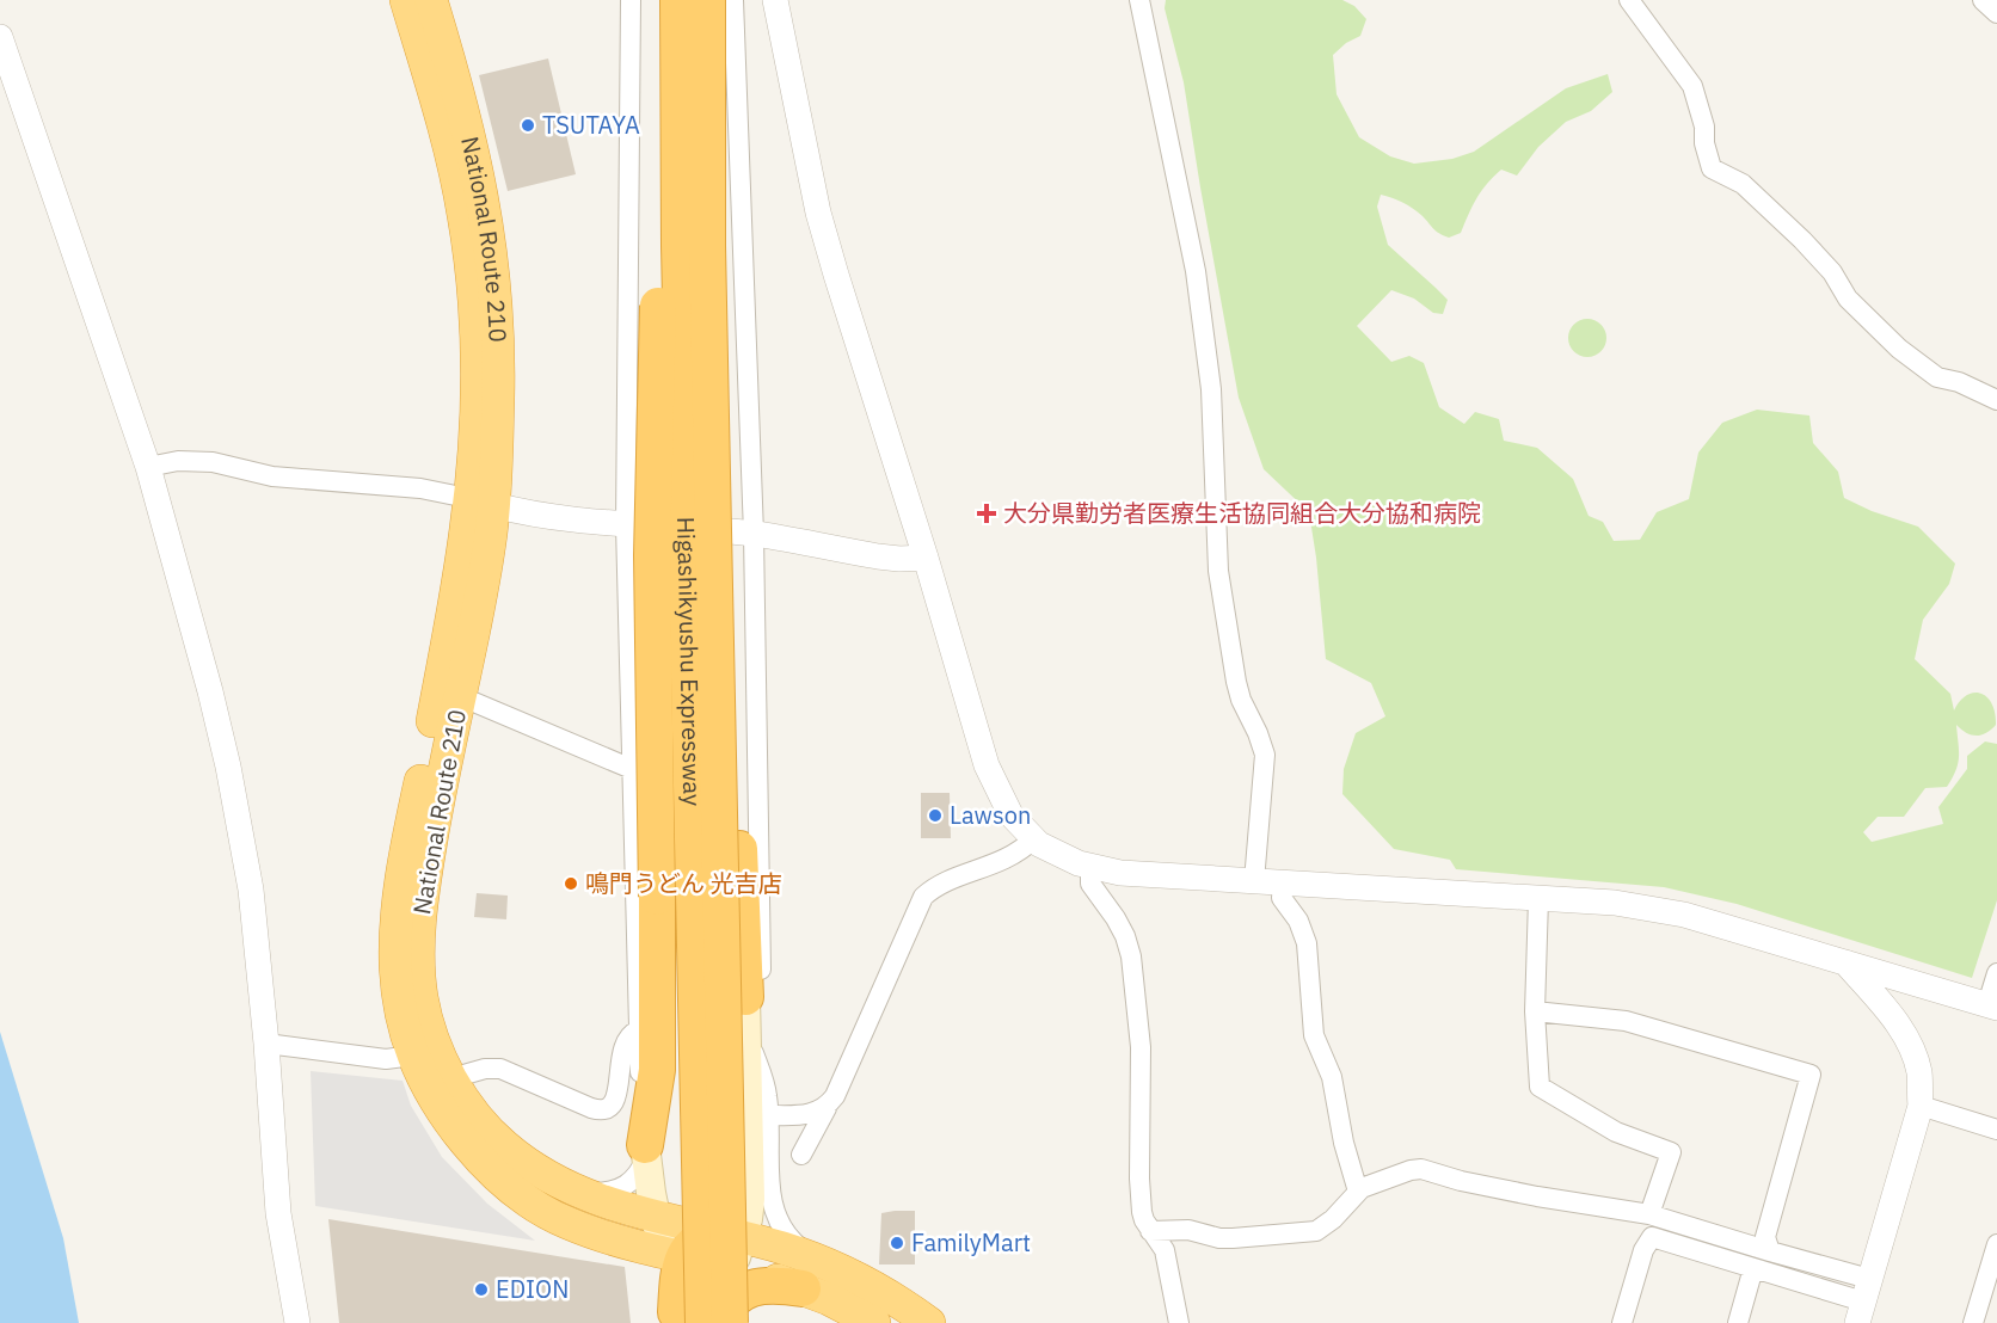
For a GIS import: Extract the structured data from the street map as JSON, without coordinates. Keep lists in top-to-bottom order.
{
  "streets": {
    "highway": ["National Route 210", "Higashikyushu Expressway"]
  },
  "places": {
    "other": [
      "TSUTAYA",
      "Lawson",
      "鳴門うどん 光吉店",
      "FamilyMart",
      "EDION"
    ],
    "health": ["大分県勤労者医療生活協同組合大分協和病院"]
  }
}
